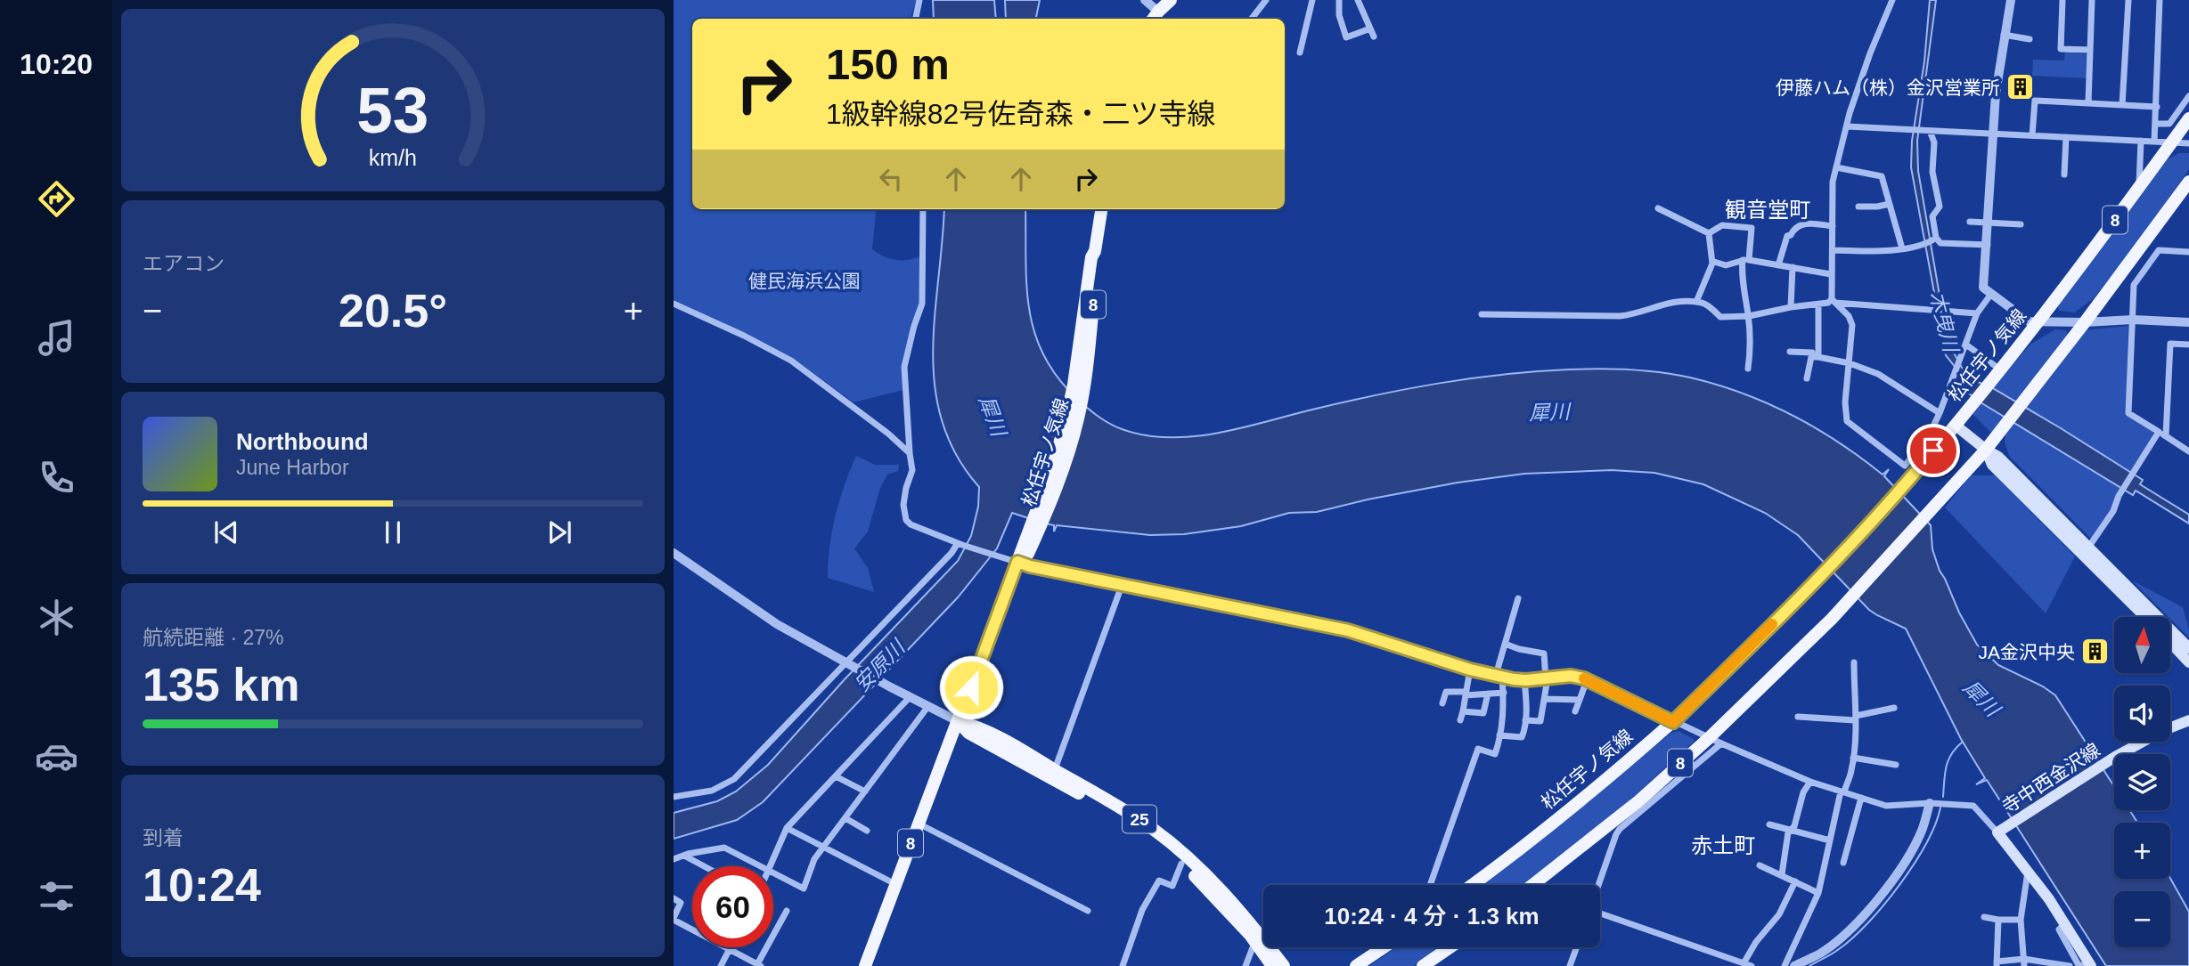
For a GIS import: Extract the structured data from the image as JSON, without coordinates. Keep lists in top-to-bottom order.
{
  "streets": {
    "main road": [
      "8",
      "松任宇ノ気線",
      "寺中西金沢線",
      "25"
    ]
  },
  "crossings": [
    ["松任宇ノ気線", "25"]
  ],
  "districts": ["観音堂町", "赤土町"],
  "water": ["木曳川", "犀川", "安原川"],
  "parks": ["健民海浜公園"],
  "places": {
    "building": ["伊藤ハム（株）金沢営業所", "JA金沢中央"]
  },
  "north": "top",
  "page": {
    "tabs": "10:20",
    "turn": ["150 m", "1級幹線82号佐奇森・二ツ寺線"],
    "tile": [
      "エアコン",
      ["航続距離 · 27%", "135 km"],
      ["到着", "10:24"]
    ],
    "heat": ["−", "20.5°", "+"],
    "song": ["Northbound", "June Harbor"],
    "map_buttons": ["+", "−"],
    "limit": "60",
    "trip": "10:24 · 4 分 · 1.3 km",
    "gauge": ["53", "km/h"]
  }
}
